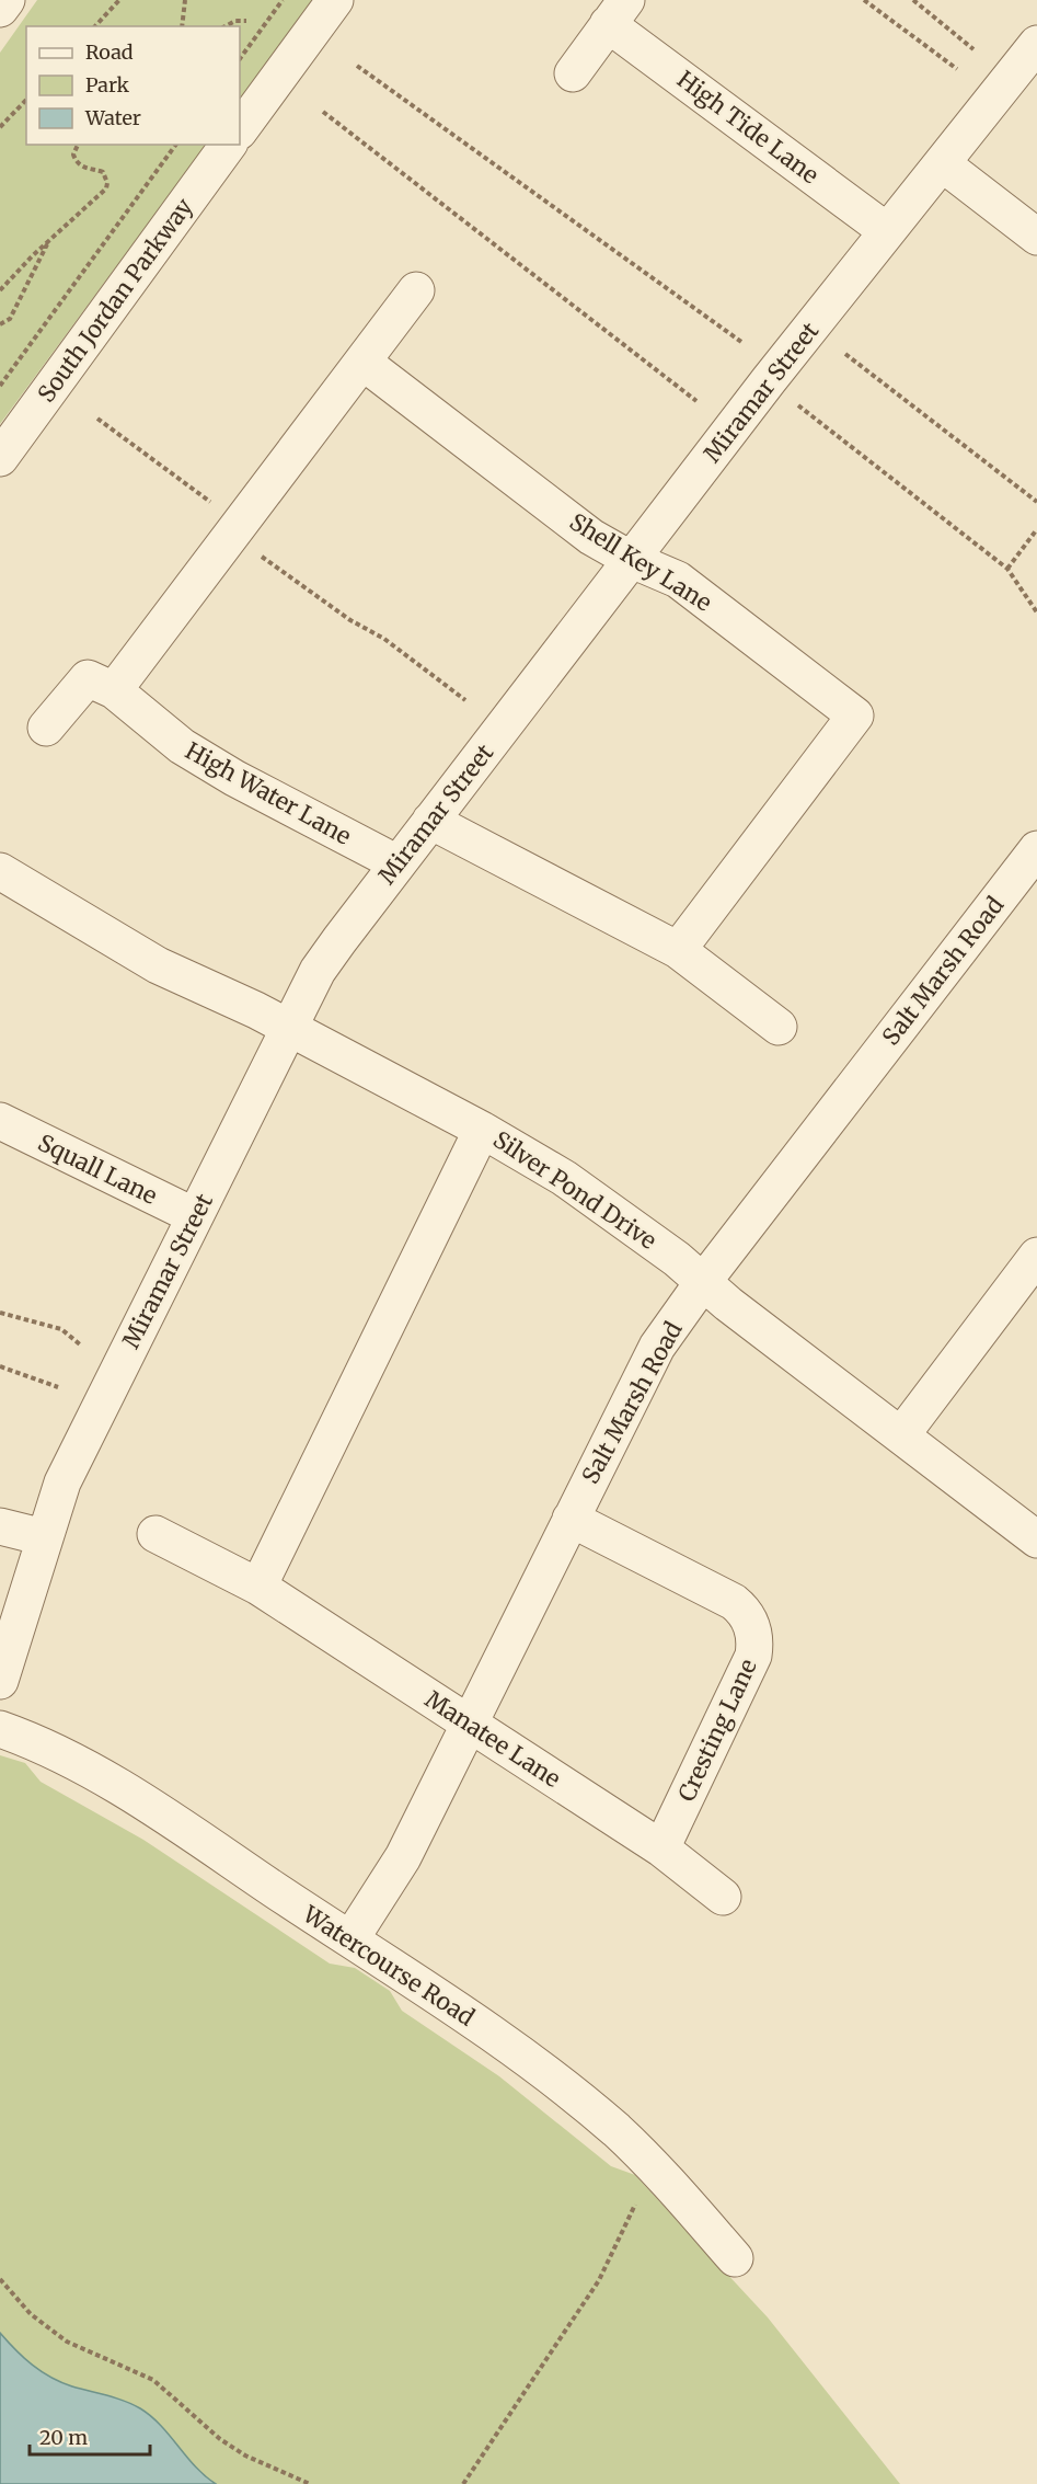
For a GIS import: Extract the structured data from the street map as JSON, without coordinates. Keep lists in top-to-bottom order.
{
  "streets": {
    "street": [
      "High Tide Lane",
      "South Jordan Parkway",
      "Miramar Street",
      "Shell Key Lane",
      "High Water Lane",
      "Salt Marsh Road",
      "Squall Lane",
      "Silver Pond Drive",
      "Cresting Lane",
      "Manatee Lane",
      "Watercourse Road"
    ]
  },
  "crossings": [
    ["High Tide Lane", "Miramar Street"],
    ["Miramar Street", "Shell Key Lane"],
    ["Miramar Street", "High Water Lane"],
    ["Miramar Street", "Squall Lane"],
    ["Miramar Street", "Silver Pond Drive"],
    ["Salt Marsh Road", "Silver Pond Drive"],
    ["Salt Marsh Road", "Cresting Lane"],
    ["Salt Marsh Road", "Manatee Lane"],
    ["Salt Marsh Road", "Watercourse Road"],
    ["Cresting Lane", "Manatee Lane"]
  ],
  "legend": ["Road", "Park", "Water"],
  "scale_bar": "20 m"
}
